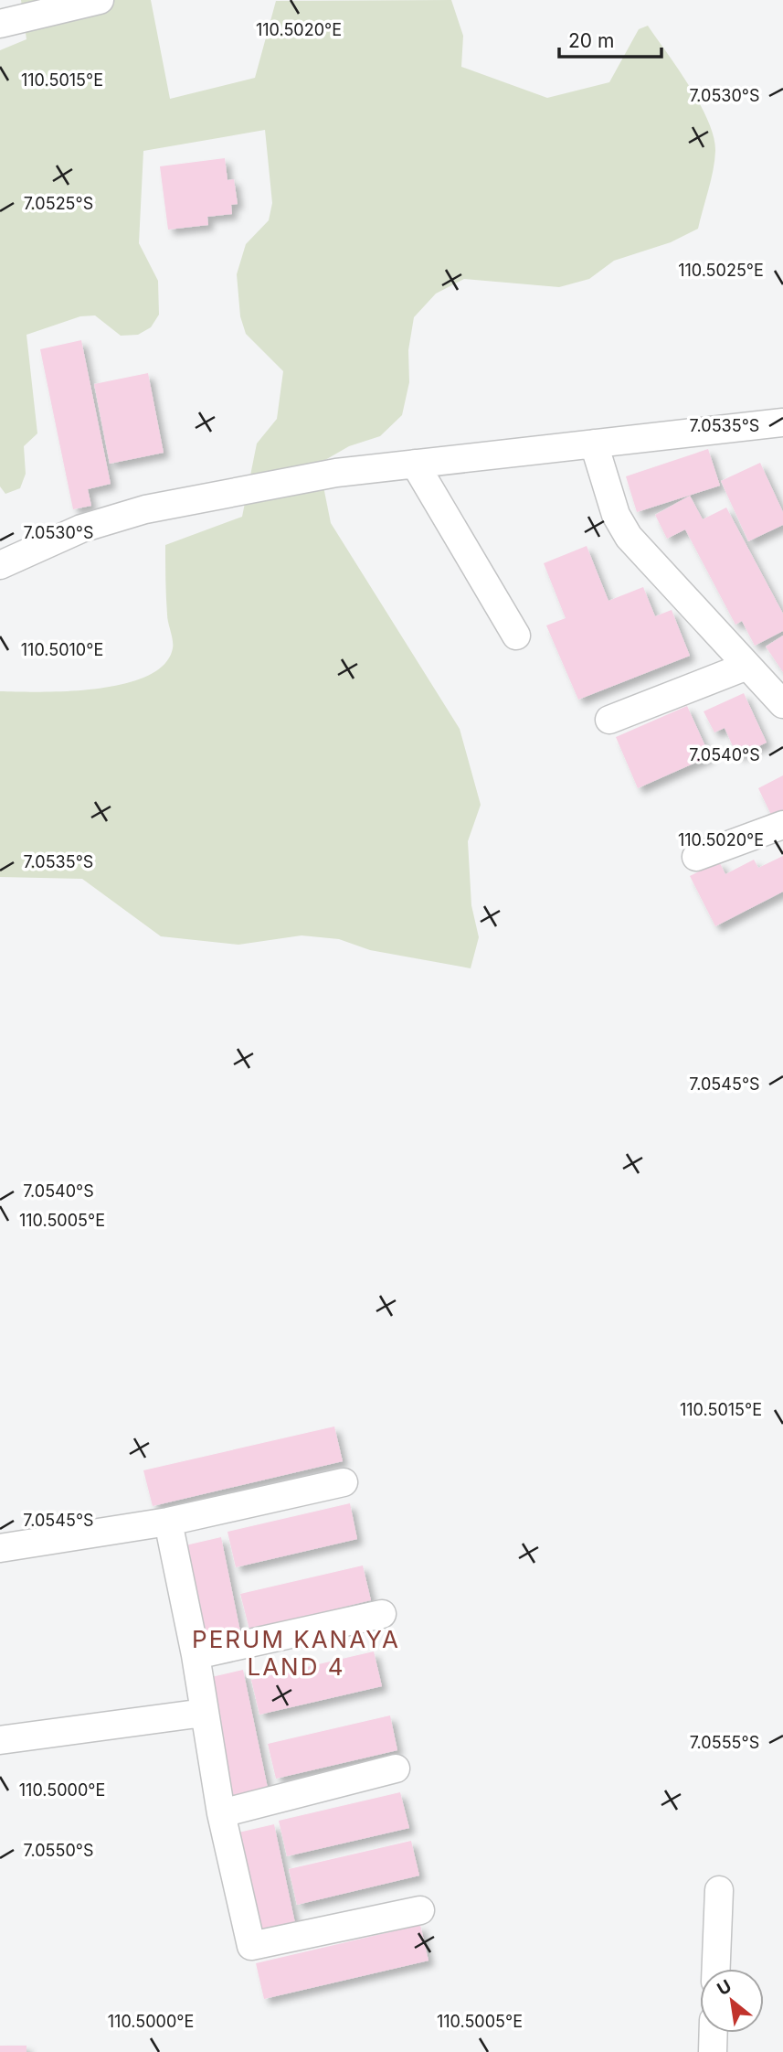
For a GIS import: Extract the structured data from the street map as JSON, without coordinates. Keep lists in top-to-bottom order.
{
  "districts": ["PERUM KANAYA LAND 4"],
  "scale_bar": "20 m",
  "north": "top left",
  "coordinates": [
    "110.5020°E",
    "110.5015°E",
    "7.0530°S",
    "7.0525°S",
    "110.5025°E",
    "7.0535°S",
    "110.5010°E",
    "7.0540°S",
    "7.0545°S",
    "110.5005°E",
    "7.0555°S",
    "110.5000°E",
    "7.0550°S"
  ]
}
